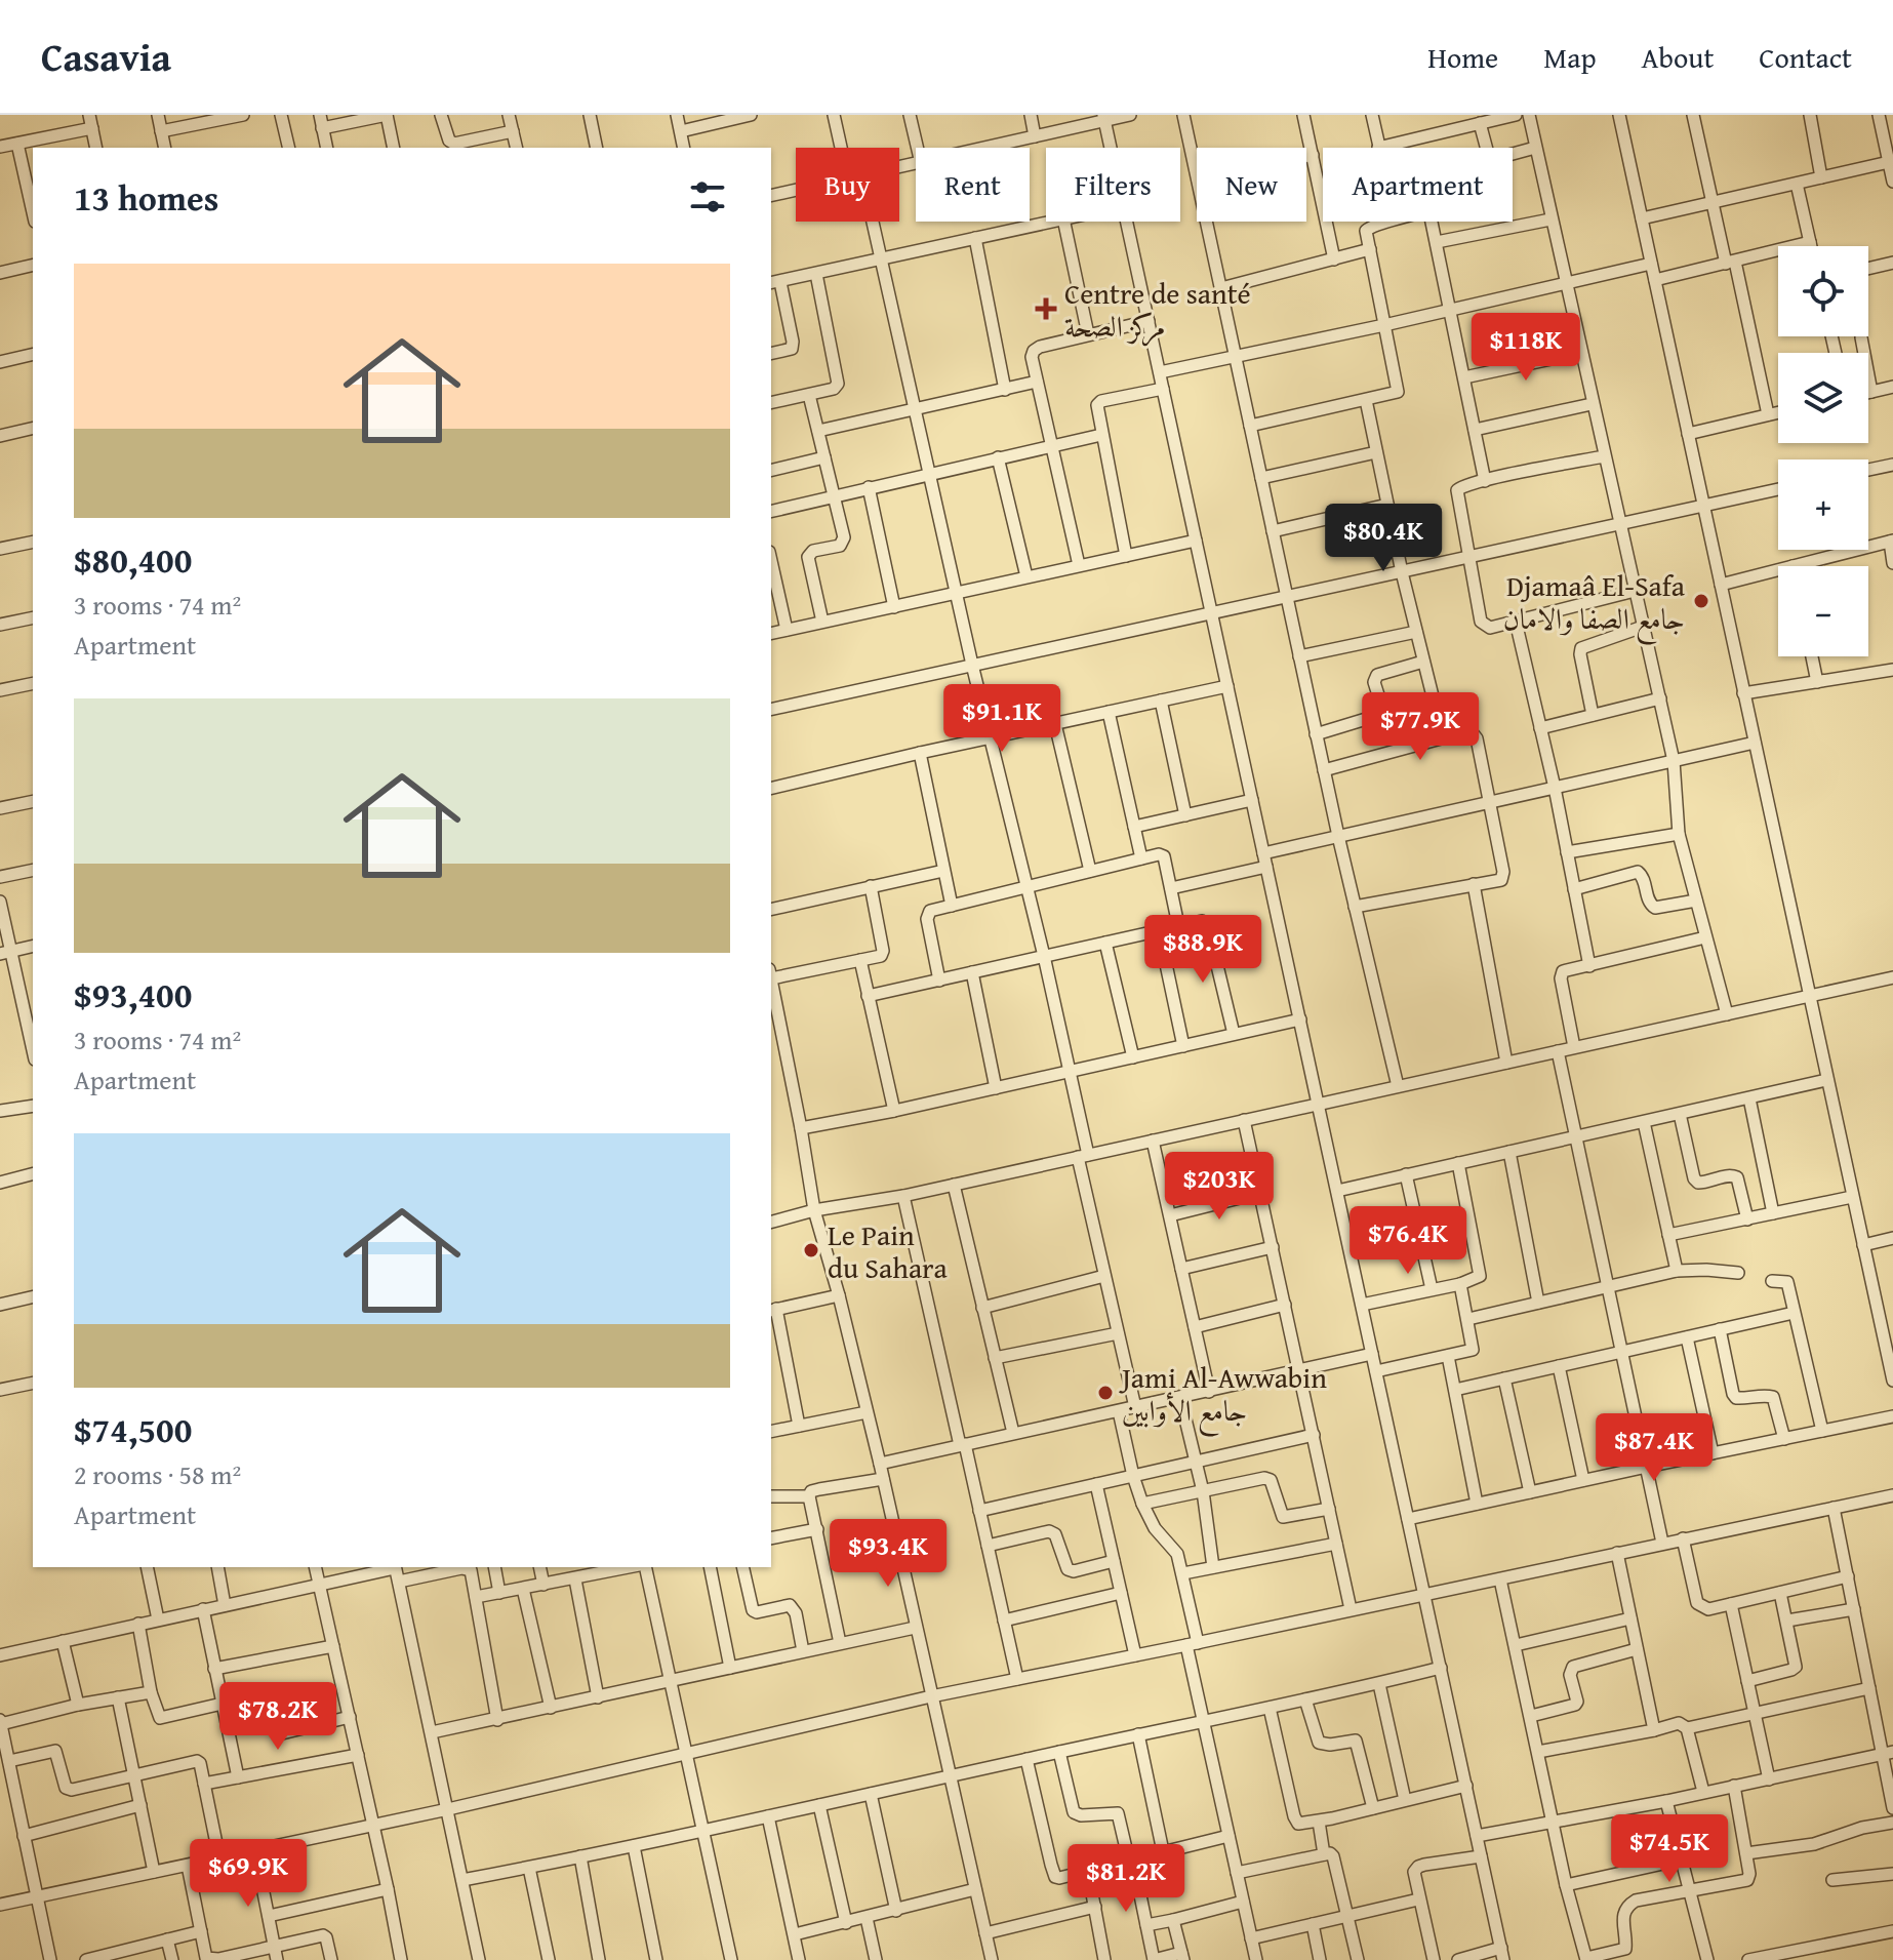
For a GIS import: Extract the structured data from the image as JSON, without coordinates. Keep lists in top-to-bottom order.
{
  "places": {
    "health": ["Centre de santé مركز الصحة"],
    "other": ["Djamaâ El-Safa جامع الصفا والامان", "Le Pain du Sahara", "Jami Al-Awwabin جامع الأوابين"]
  },
  "page": {
    "header": "Casavia",
    "nav": [
      "Home",
      "Map",
      "About",
      "Contact"
    ],
    "chip": [
      "Buy",
      "Rent",
      "Filters",
      "New",
      "Apartment"
    ],
    "heading": "13 homes",
    "map_buttons": ["+", "−"],
    "list": [
      {
        "name": "$80,400",
        "note": "3 rooms · 74 m² · Apartment"
      },
      {
        "name": "$93,400",
        "note": "3 rooms · 74 m² · Apartment"
      },
      {
        "name": "$74,500",
        "note": "2 rooms · 58 m² · Apartment"
      }
    ],
    "price": [
      "$118K",
      "$80.4K",
      "$91.1K",
      "$77.9K",
      "$88.9K",
      "$203K",
      "$76.4K",
      "$87.4K",
      "$93.4K",
      "$78.2K",
      "$74.5K",
      "$69.9K",
      "$81.2K"
    ]
  }
}
